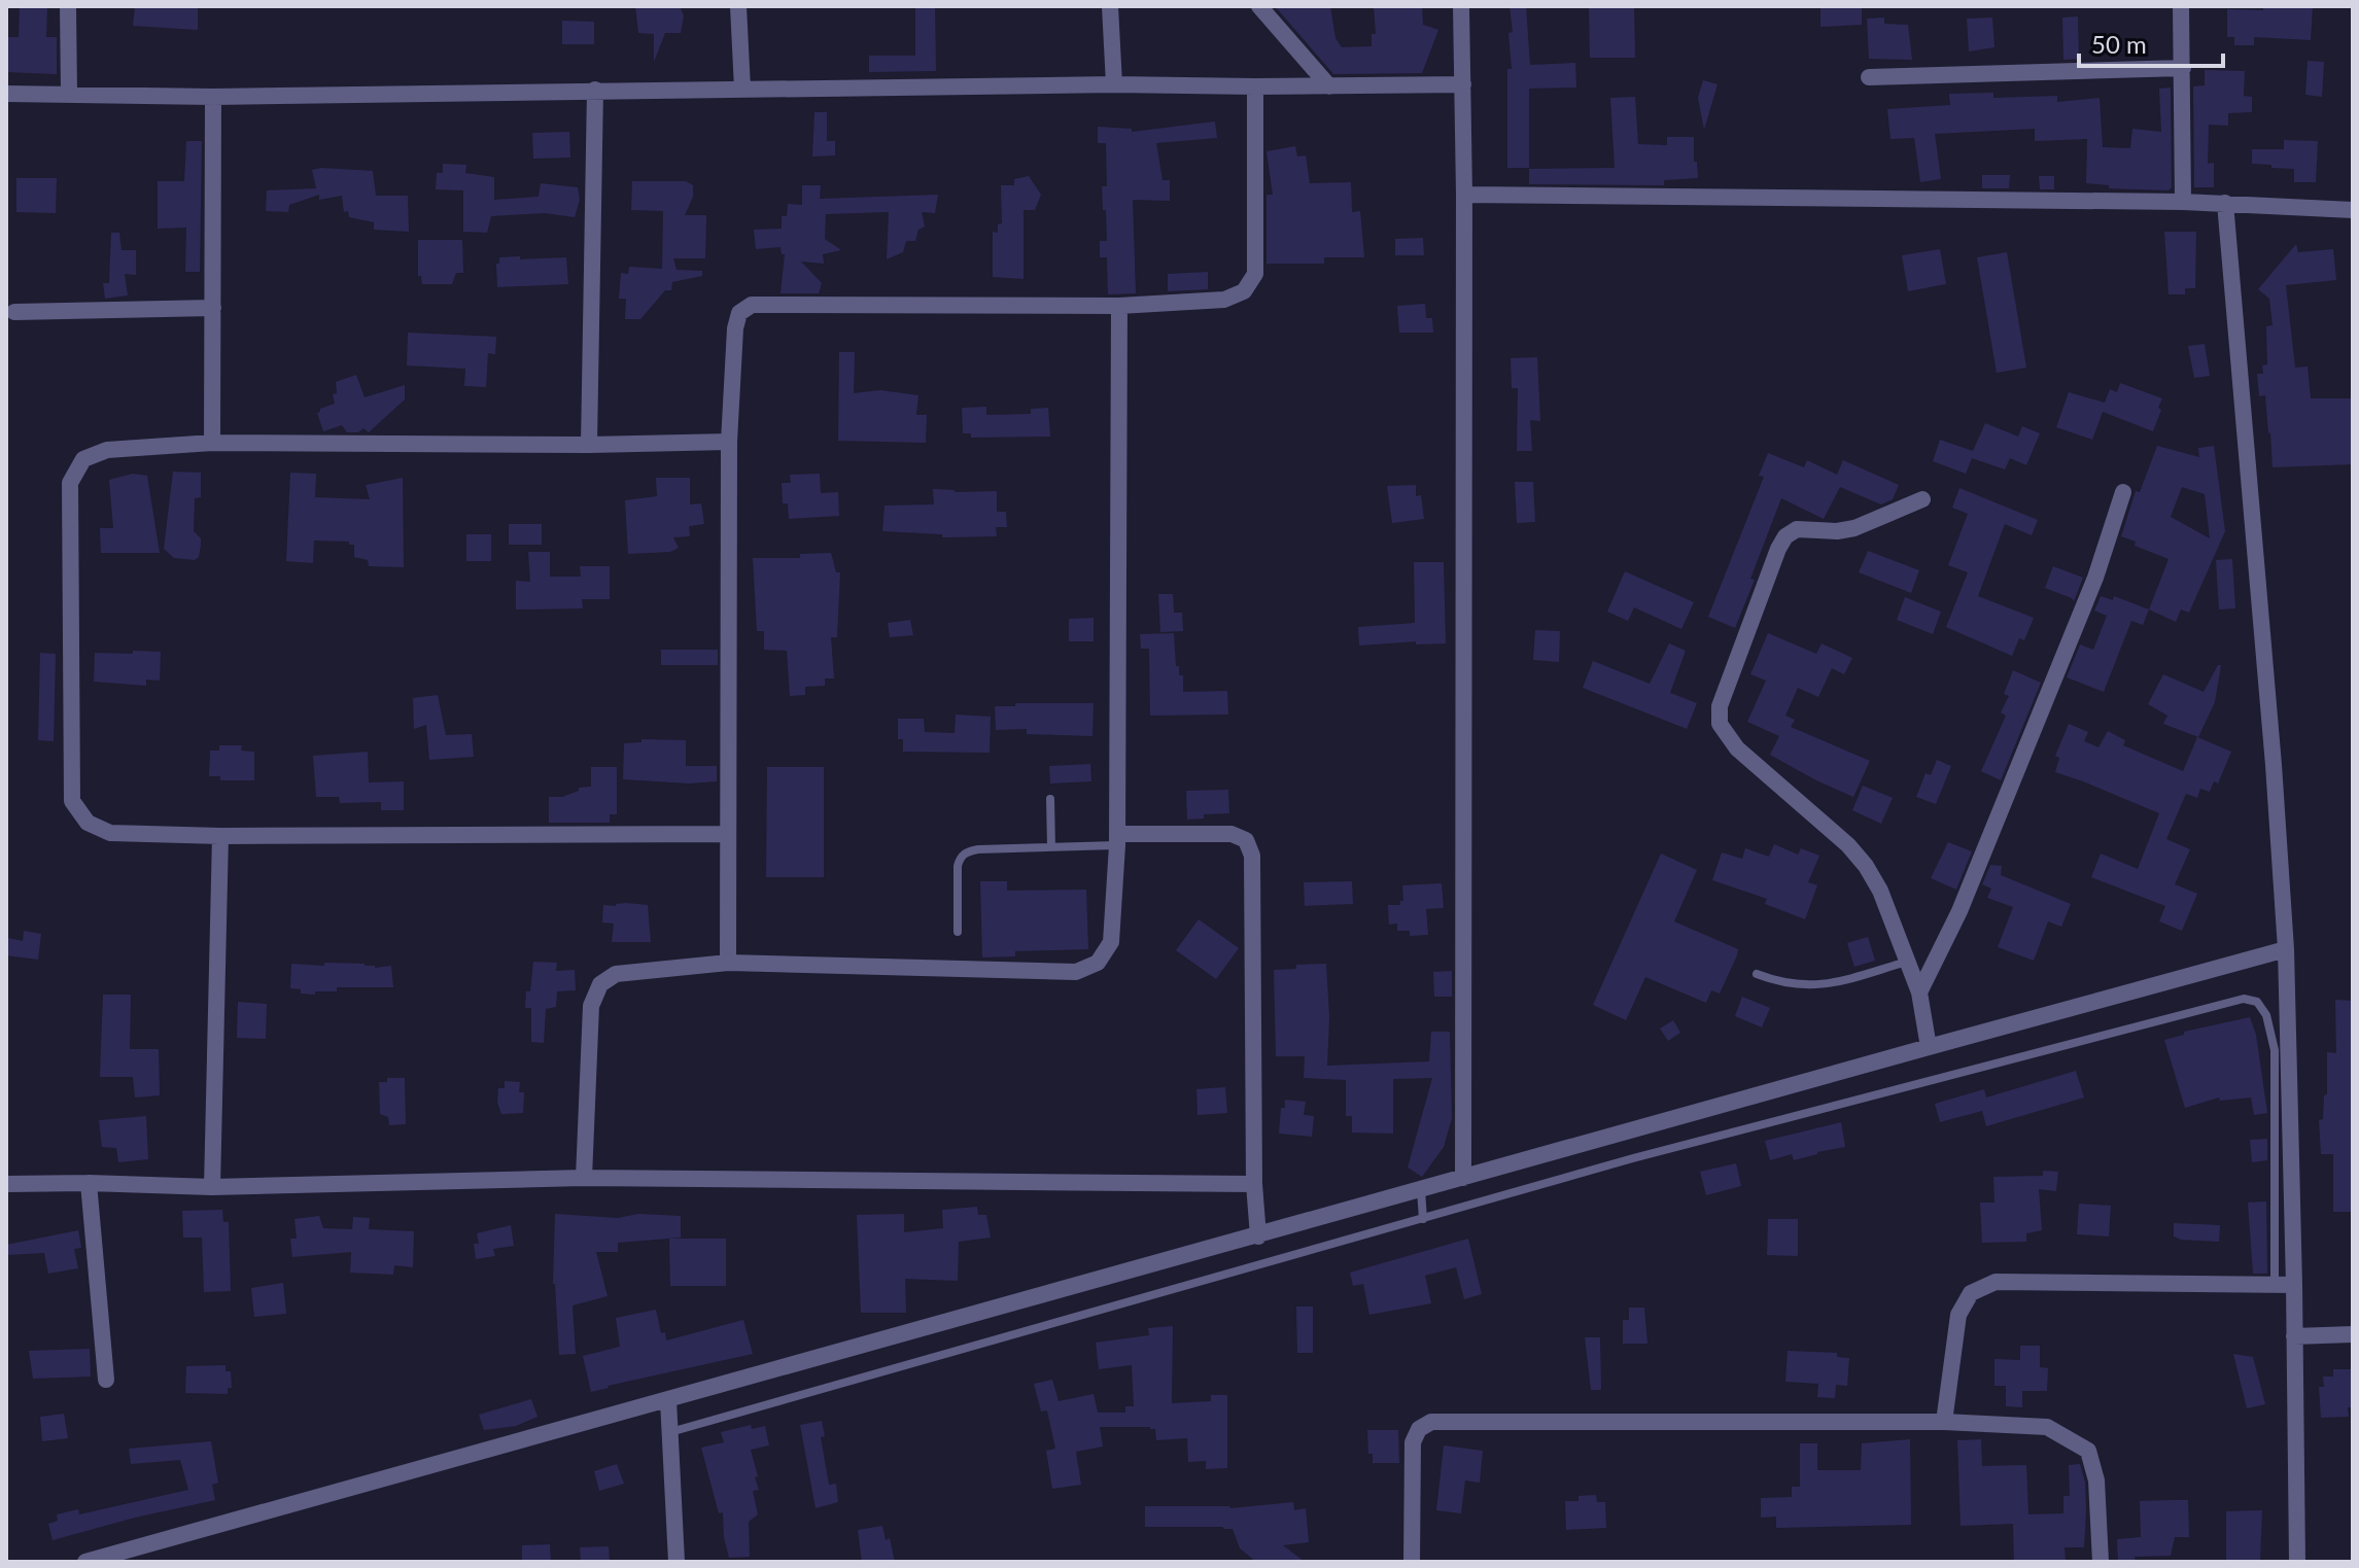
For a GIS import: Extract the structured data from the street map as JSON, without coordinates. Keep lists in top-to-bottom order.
{
  "scale_bar": "50 m"
}
